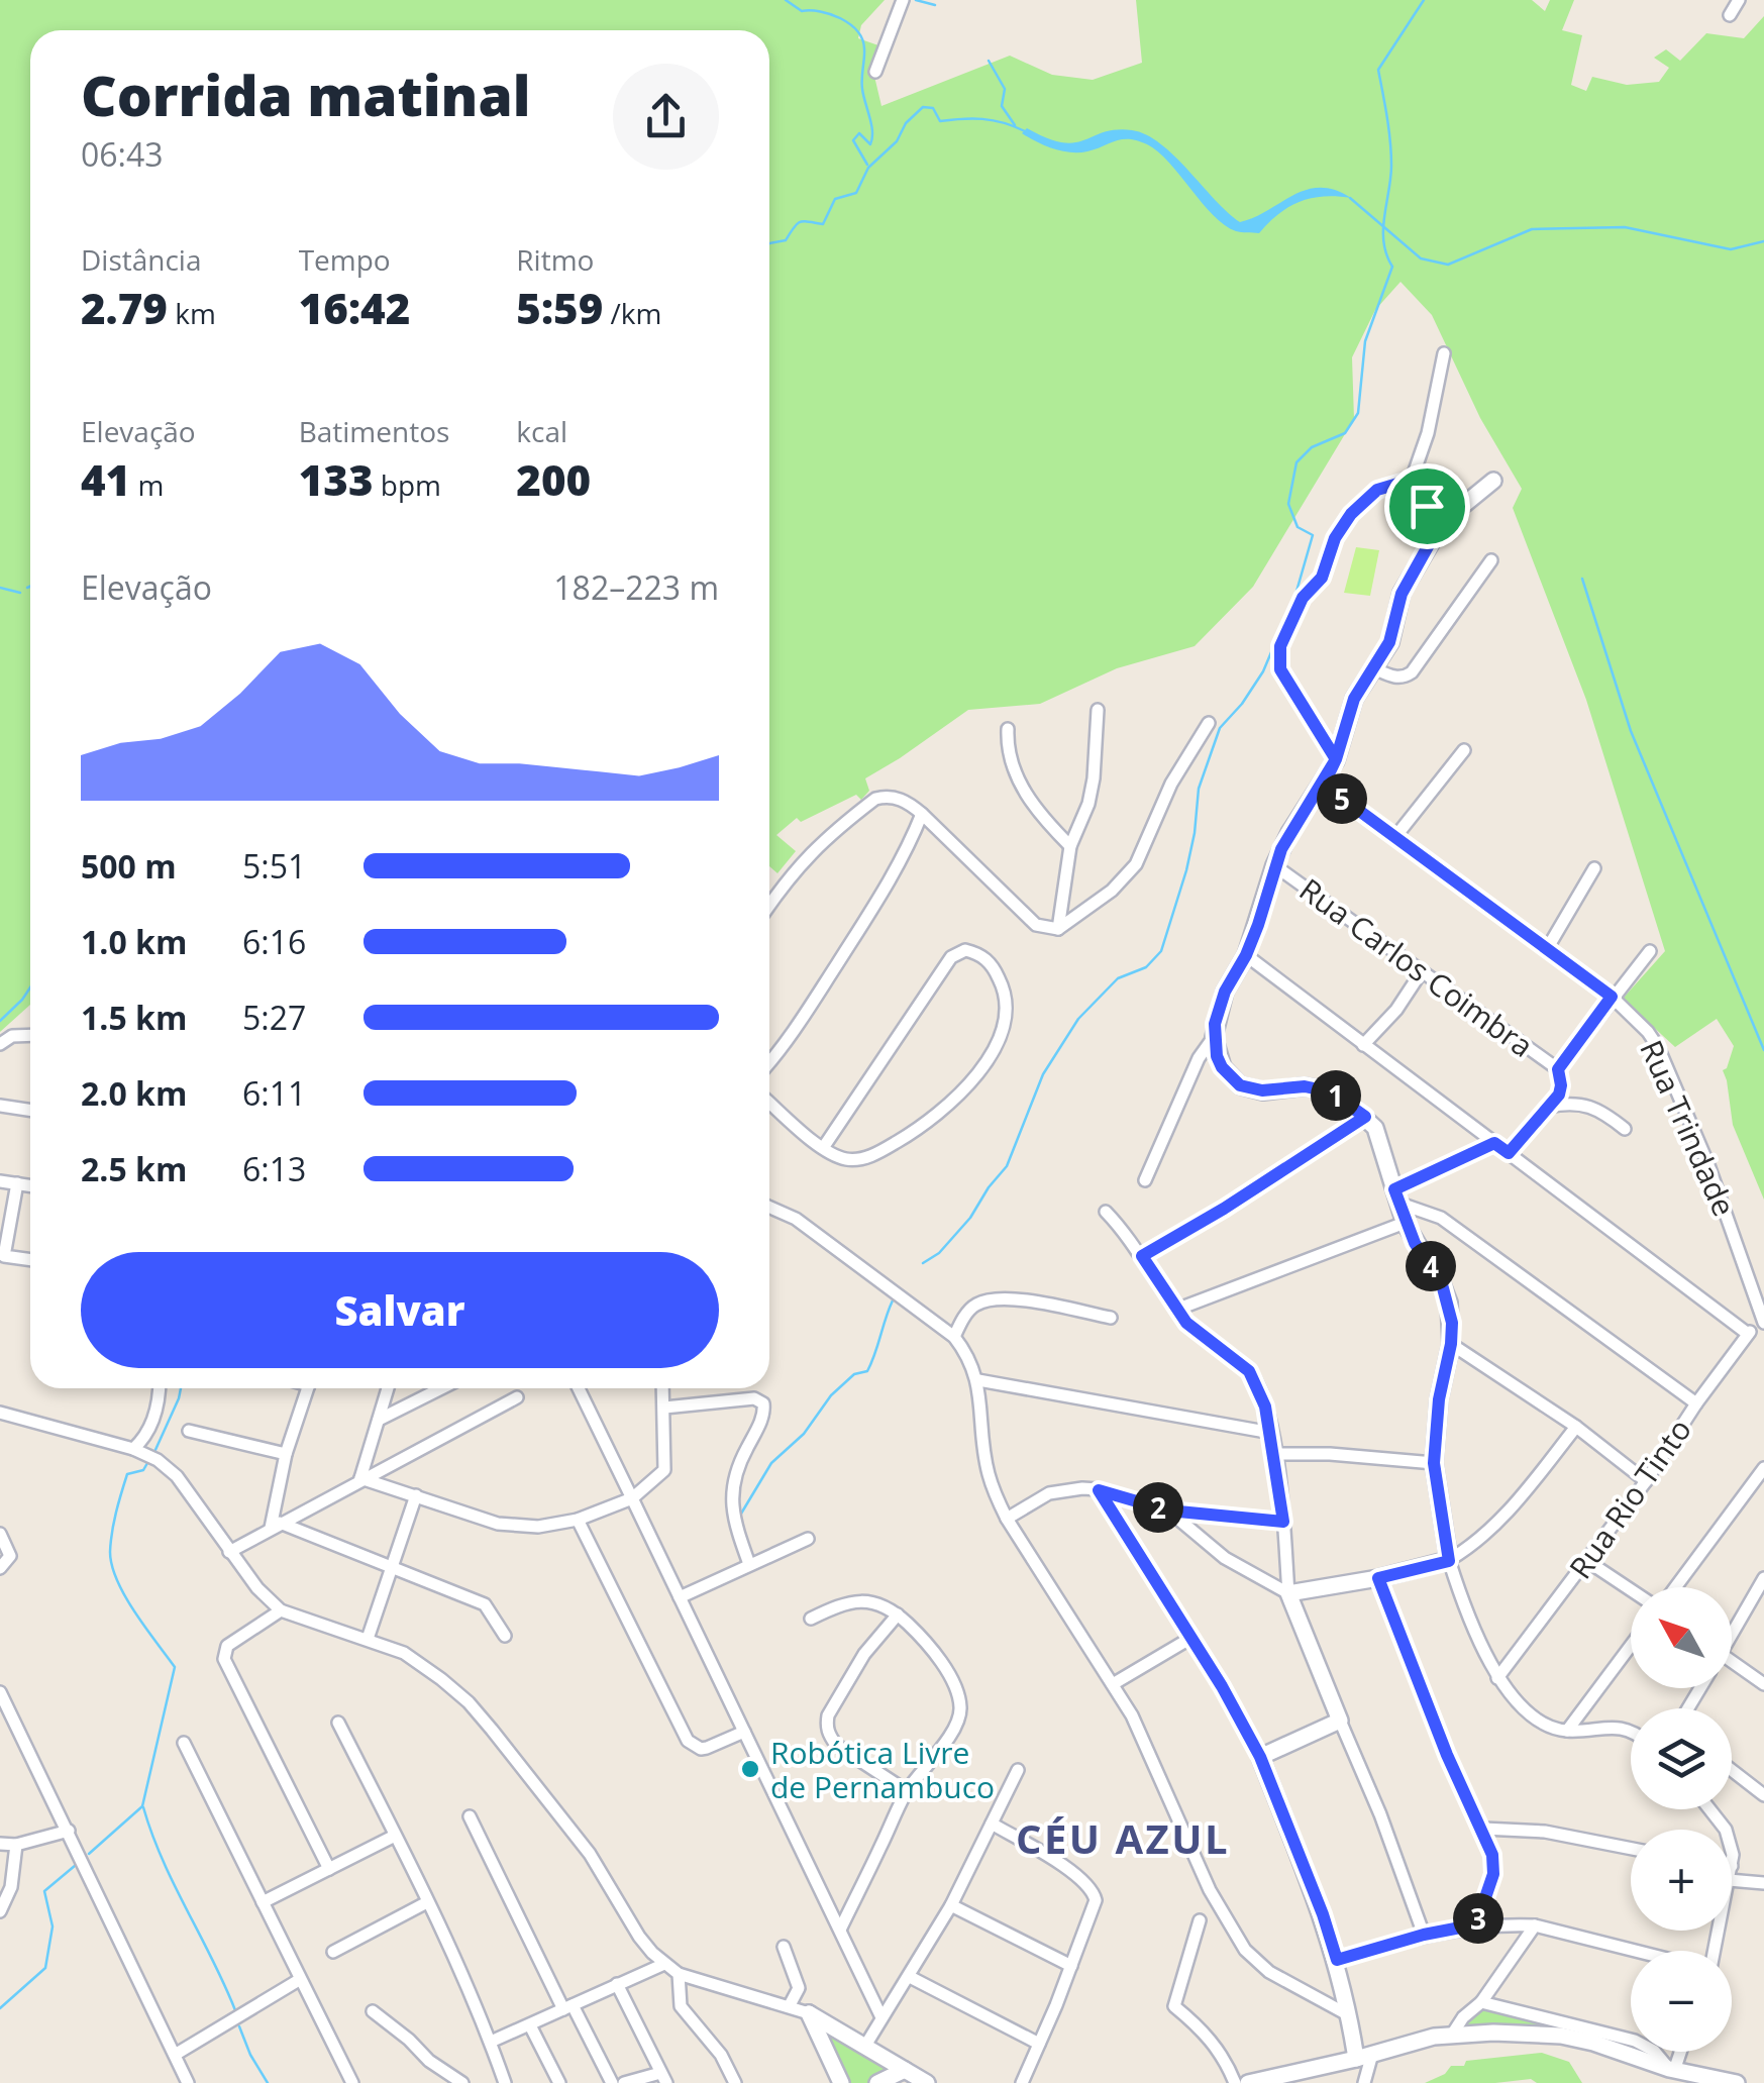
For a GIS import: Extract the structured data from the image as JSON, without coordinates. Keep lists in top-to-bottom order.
{
  "streets": {
    "street": ["Rua Carlos Coimbra", "Rua Trindade", "Rua Rio Tinto"]
  },
  "crossings": [
    ["Rua Trindade", "Rua Rio Tinto"]
  ],
  "districts": ["CÉU AZUL"],
  "places": ["Robótica Livre de Pernambuco"],
  "north": "top left",
  "page": {
    "heading": ["Corrida matinal", "06:43"],
    "stats": [
      ["Distância", "2.79 km"],
      ["Tempo", "16:42"],
      ["Ritmo", "5:59 /km"],
      ["Elevação", "41 m"],
      ["Batimentos", "133 bpm"],
      ["kcal", "200"]
    ],
    "chart": ["Elevação", "182–223 m"],
    "pins": [
      "5",
      "1",
      "4",
      "2",
      "3"
    ],
    "list": [
      {
        "name": "500 m",
        "note": "5:51"
      },
      {
        "name": "1.0 km",
        "note": "6:16"
      },
      {
        "name": "1.5 km",
        "note": "5:27"
      },
      {
        "name": "2.0 km",
        "note": "6:11"
      },
      {
        "name": "2.5 km",
        "note": "6:13"
      }
    ],
    "buttons": "Salvar",
    "map_buttons": ["+", "−"]
  }
}
